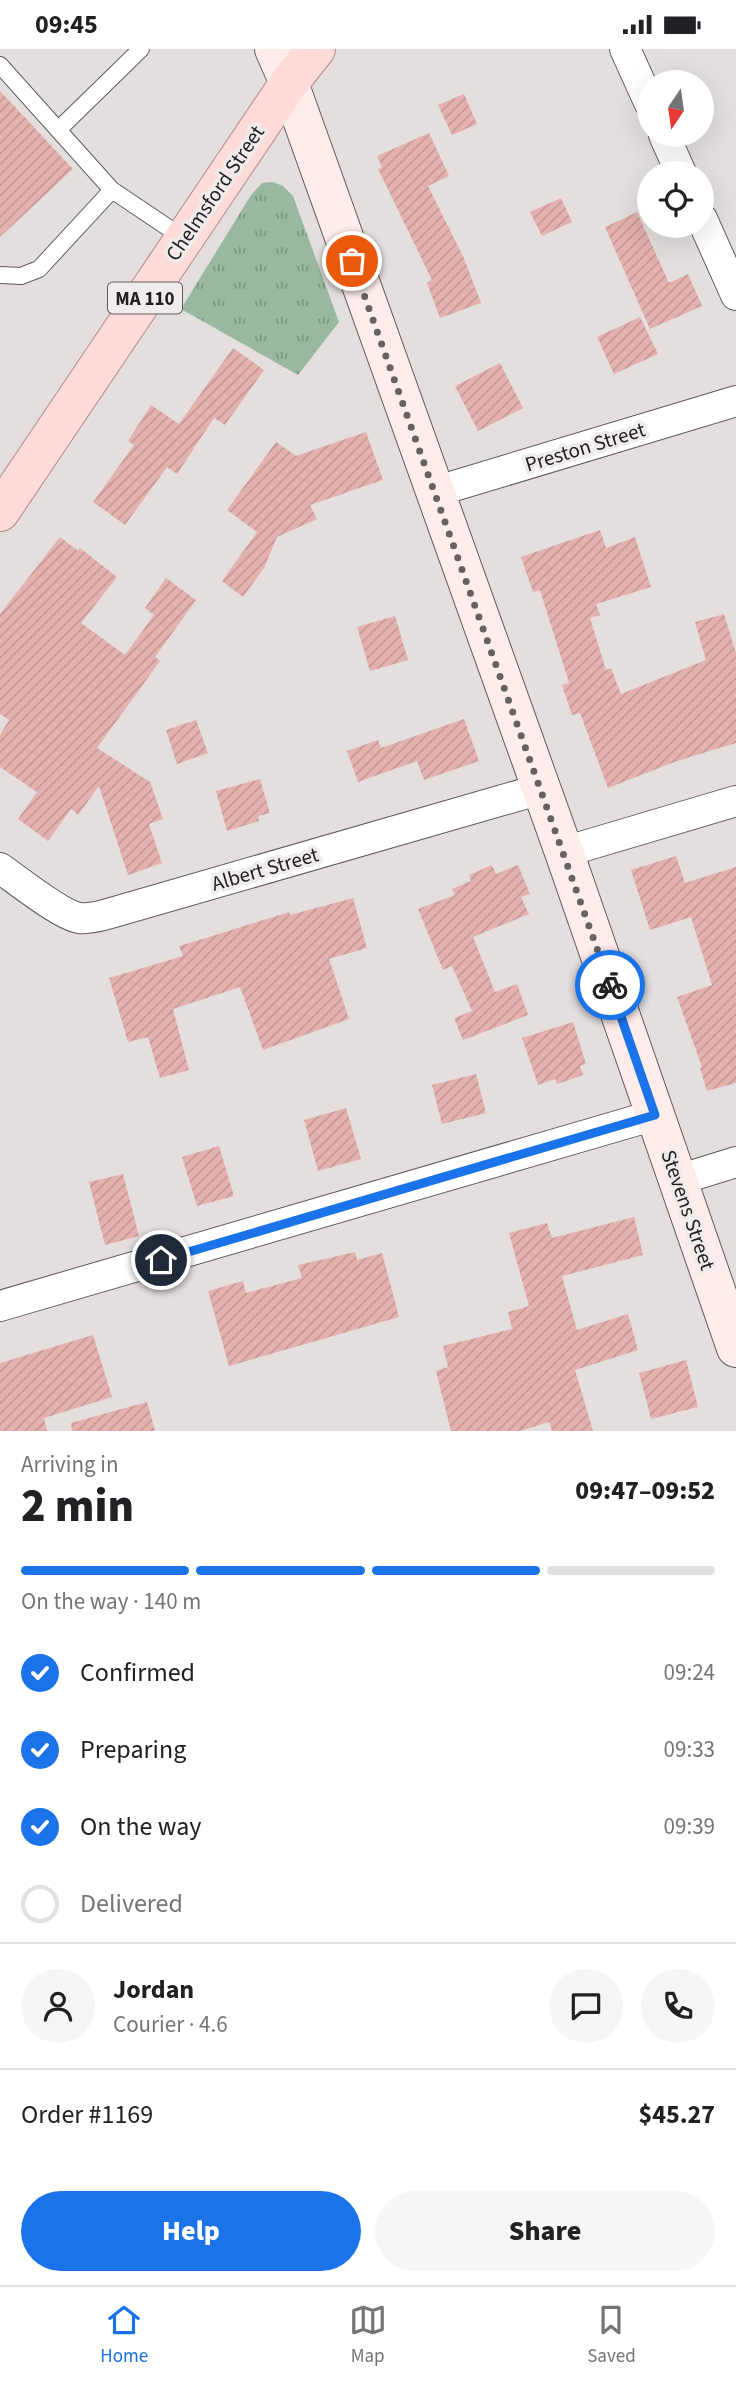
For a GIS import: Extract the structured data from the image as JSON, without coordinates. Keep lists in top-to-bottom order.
{
  "streets": {
    "main road": ["Chelmsford Street", "MA 110", "Stevens Street"],
    "street": ["Preston Street", "Albert Street"]
  },
  "crossings": [
    ["Chelmsford Street", "Stevens Street"],
    ["Preston Street", "Stevens Street"],
    ["Albert Street", "Stevens Street"]
  ],
  "north": "bottom",
  "page": {
    "status": "09:45",
    "heading": ["2 min", "Arriving in", "09:47–09:52"],
    "panel": [
      "Jordan",
      "Courier · 4.6",
      "Order #1169",
      "$45.27"
    ],
    "bar": "On the way · 140 m",
    "list": [
      ["Confirmed", "09:24"],
      ["Preparing", "09:33"],
      ["On the way", "09:39"],
      "Delivered"
    ],
    "buttons": ["Help", "Share"],
    "tabs": ["Home", "Map", "Saved"]
  }
}
